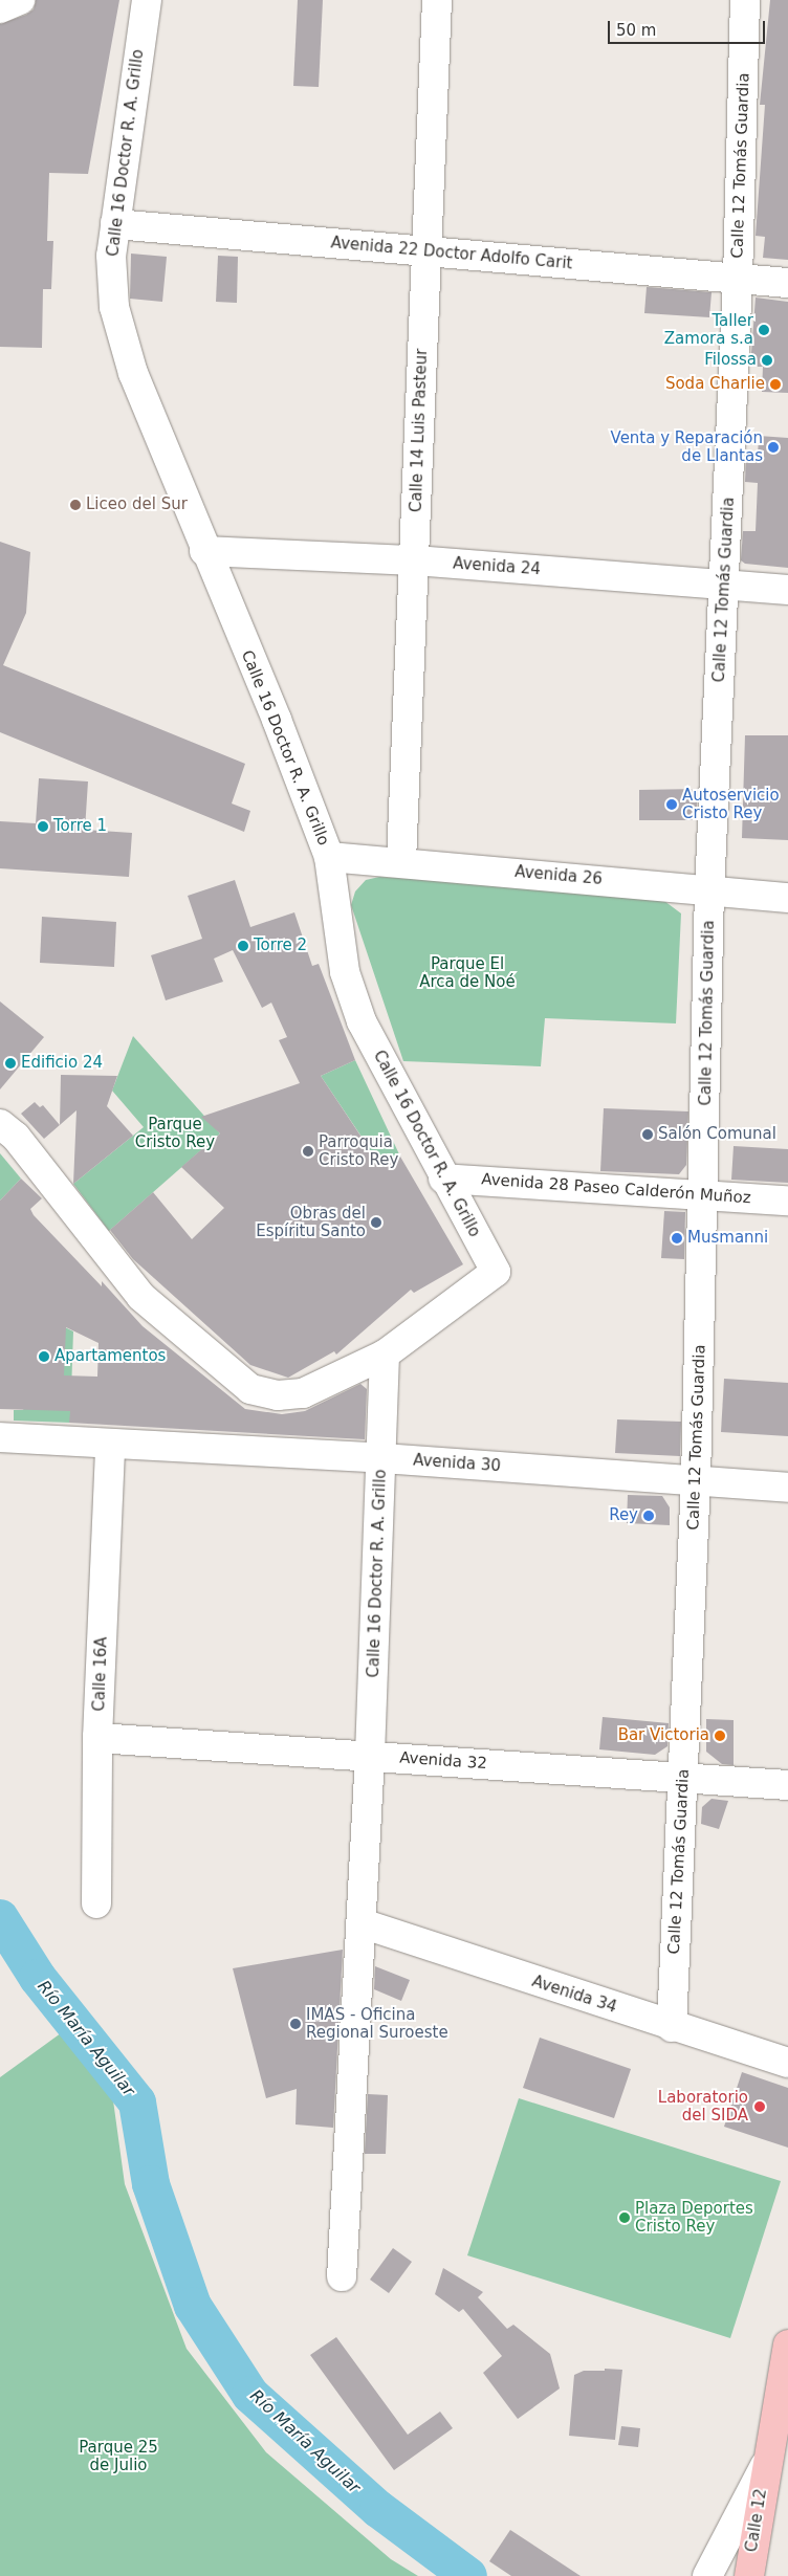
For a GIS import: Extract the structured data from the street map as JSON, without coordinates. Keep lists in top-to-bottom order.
{
  "streets": {
    "main road": ["Calle 12"],
    "street": [
      "Calle 16 Doctor R. A. Grillo",
      "Calle 12 Tomás Guardia",
      "Avenida 22 Doctor Adolfo Carit",
      "Calle 14 Luis Pasteur",
      "Avenida 24",
      "Avenida 26",
      "Avenida 28 Paseo Calderón Muñoz",
      "Avenida 30",
      "Calle 16A",
      "Avenida 32",
      "Avenida 34"
    ]
  },
  "crossings": [
    ["Calle 16 Doctor R. A. Grillo", "Avenida 22 Doctor Adolfo Carit"],
    ["Calle 16 Doctor R. A. Grillo", "Avenida 24"],
    ["Calle 16 Doctor R. A. Grillo", "Avenida 26"],
    ["Calle 16 Doctor R. A. Grillo", "Avenida 28 Paseo Calderón Muñoz"],
    ["Calle 16 Doctor R. A. Grillo", "Avenida 30"],
    ["Calle 16 Doctor R. A. Grillo", "Avenida 32"],
    ["Calle 16 Doctor R. A. Grillo", "Avenida 34"],
    ["Calle 12 Tomás Guardia", "Avenida 22 Doctor Adolfo Carit"],
    ["Calle 12 Tomás Guardia", "Avenida 24"],
    ["Calle 12 Tomás Guardia", "Avenida 26"],
    ["Calle 12 Tomás Guardia", "Avenida 28 Paseo Calderón Muñoz"],
    ["Calle 12 Tomás Guardia", "Avenida 30"],
    ["Calle 12 Tomás Guardia", "Avenida 32"],
    ["Calle 12 Tomás Guardia", "Avenida 34"],
    ["Avenida 22 Doctor Adolfo Carit", "Calle 14 Luis Pasteur"],
    ["Calle 14 Luis Pasteur", "Avenida 24"],
    ["Calle 14 Luis Pasteur", "Avenida 26"],
    ["Avenida 30", "Calle 16A"],
    ["Calle 16A", "Avenida 32"]
  ],
  "water": ["Río María Aguilar"],
  "parks": ["Parque El Arca de Noé", "Parque Cristo Rey", "Parque 25 de Julio"],
  "places": [
    "Taller Zamora s.a",
    "Filossa",
    "Soda Charlie",
    "Venta y Reparación de Llantas",
    "Liceo del Sur",
    "Autoservicio Cristo Rey",
    "Torre 1",
    "Torre 2",
    "Edificio 24",
    "Salón Comunal",
    "Parroquia Cristo Rey",
    "Obras del Espíritu Santo",
    "Musmanni",
    "Apartamentos",
    "Rey",
    "Bar Victoria",
    "IMAS - Oficina Regional Suroeste",
    "Laboratorio del SIDA",
    "Plaza Deportes Cristo Rey"
  ],
  "scale_bar": "50 m"
}
